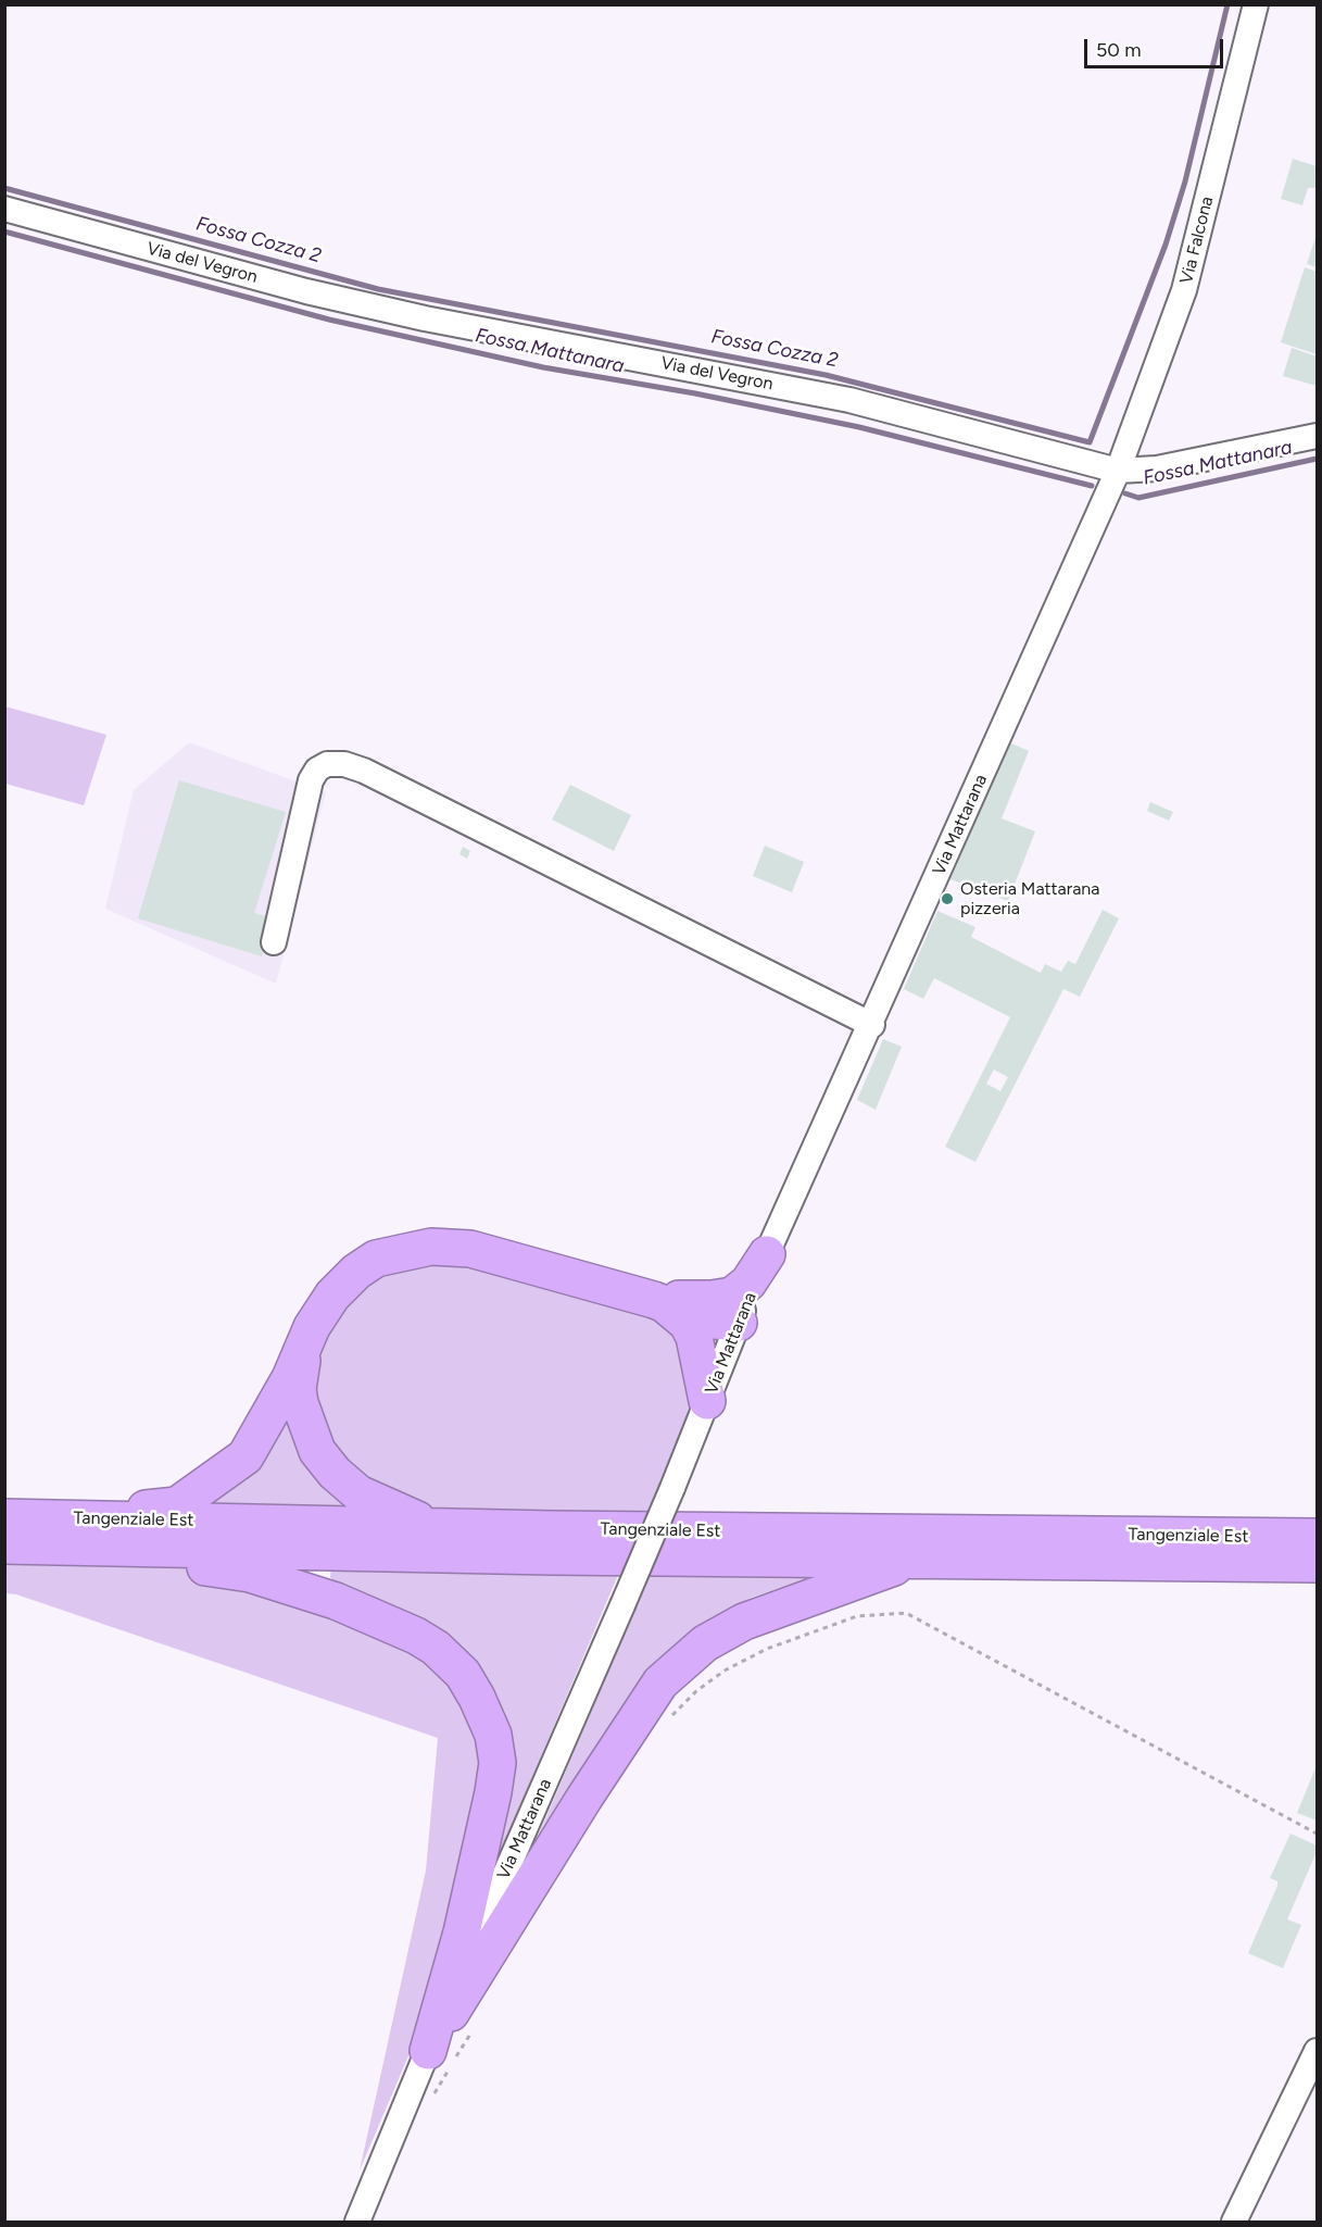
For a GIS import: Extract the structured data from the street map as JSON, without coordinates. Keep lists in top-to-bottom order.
{
  "streets": {
    "highway": ["Tangenziale Est"],
    "street": ["Via Falcona", "Via del Vegron", "Via Mattarana"]
  },
  "crossings": [
    ["Via Falcona", "Via del Vegron"],
    ["Via Falcona", "Via Mattarana"],
    ["Via del Vegron", "Via Mattarana"]
  ],
  "water": ["Fossa Cozza 2", "Fossa Mattanara"],
  "places": ["Osteria Mattarana pizzeria"],
  "scale_bar": "50 m"
}
